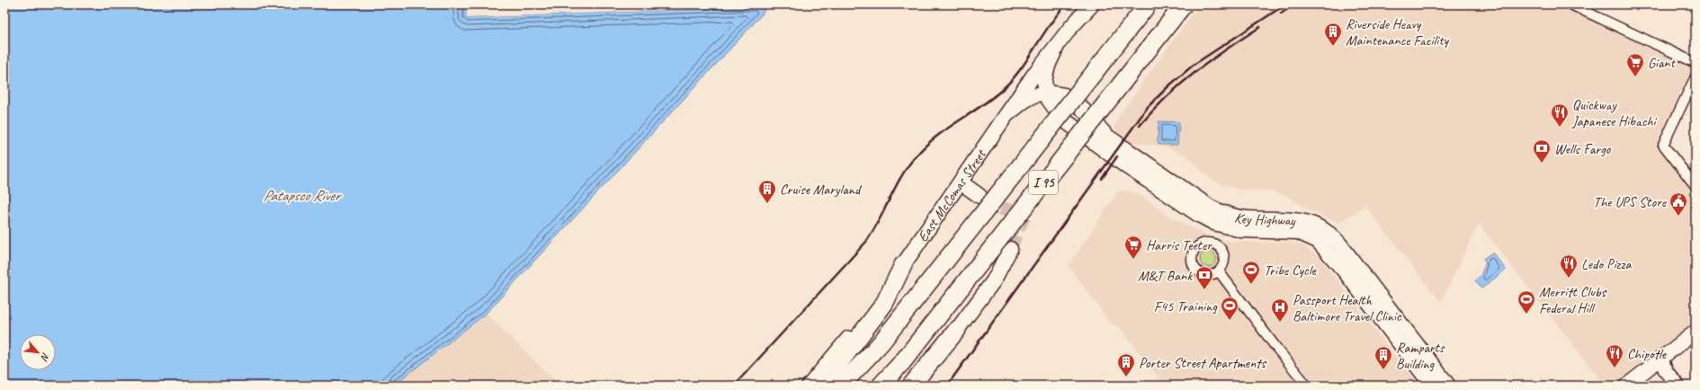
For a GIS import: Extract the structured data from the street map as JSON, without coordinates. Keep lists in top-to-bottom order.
{
  "streets": {
    "highway": ["I 95"],
    "main road": ["East McComas Street", "Key Highway"]
  },
  "crossings": [
    ["East McComas Street", "Key Highway"]
  ],
  "water": ["Patapsco River"],
  "places": {
    "building": [
      "Riverside Heavy Maintenance Facility",
      "Cruise Maryland",
      "Ramparts Building",
      "Porter Street Apartments"
    ],
    "supermarket": ["Giant", "Harris Teeter"],
    "restaurant": ["Quickway Japanese Hibachi", "Ledo Pizza", "Chipotle"],
    "bank": ["Wells Fargo", "M&T Bank"],
    "public building": ["The UPS Store"],
    "sports": ["Tribe Cycle", "Merritt Clubs Federal Hill", "F45 Training"],
    "hospital": ["Passport Health Baltimore Travel Clinic"]
  },
  "north": "bottom right"
}
